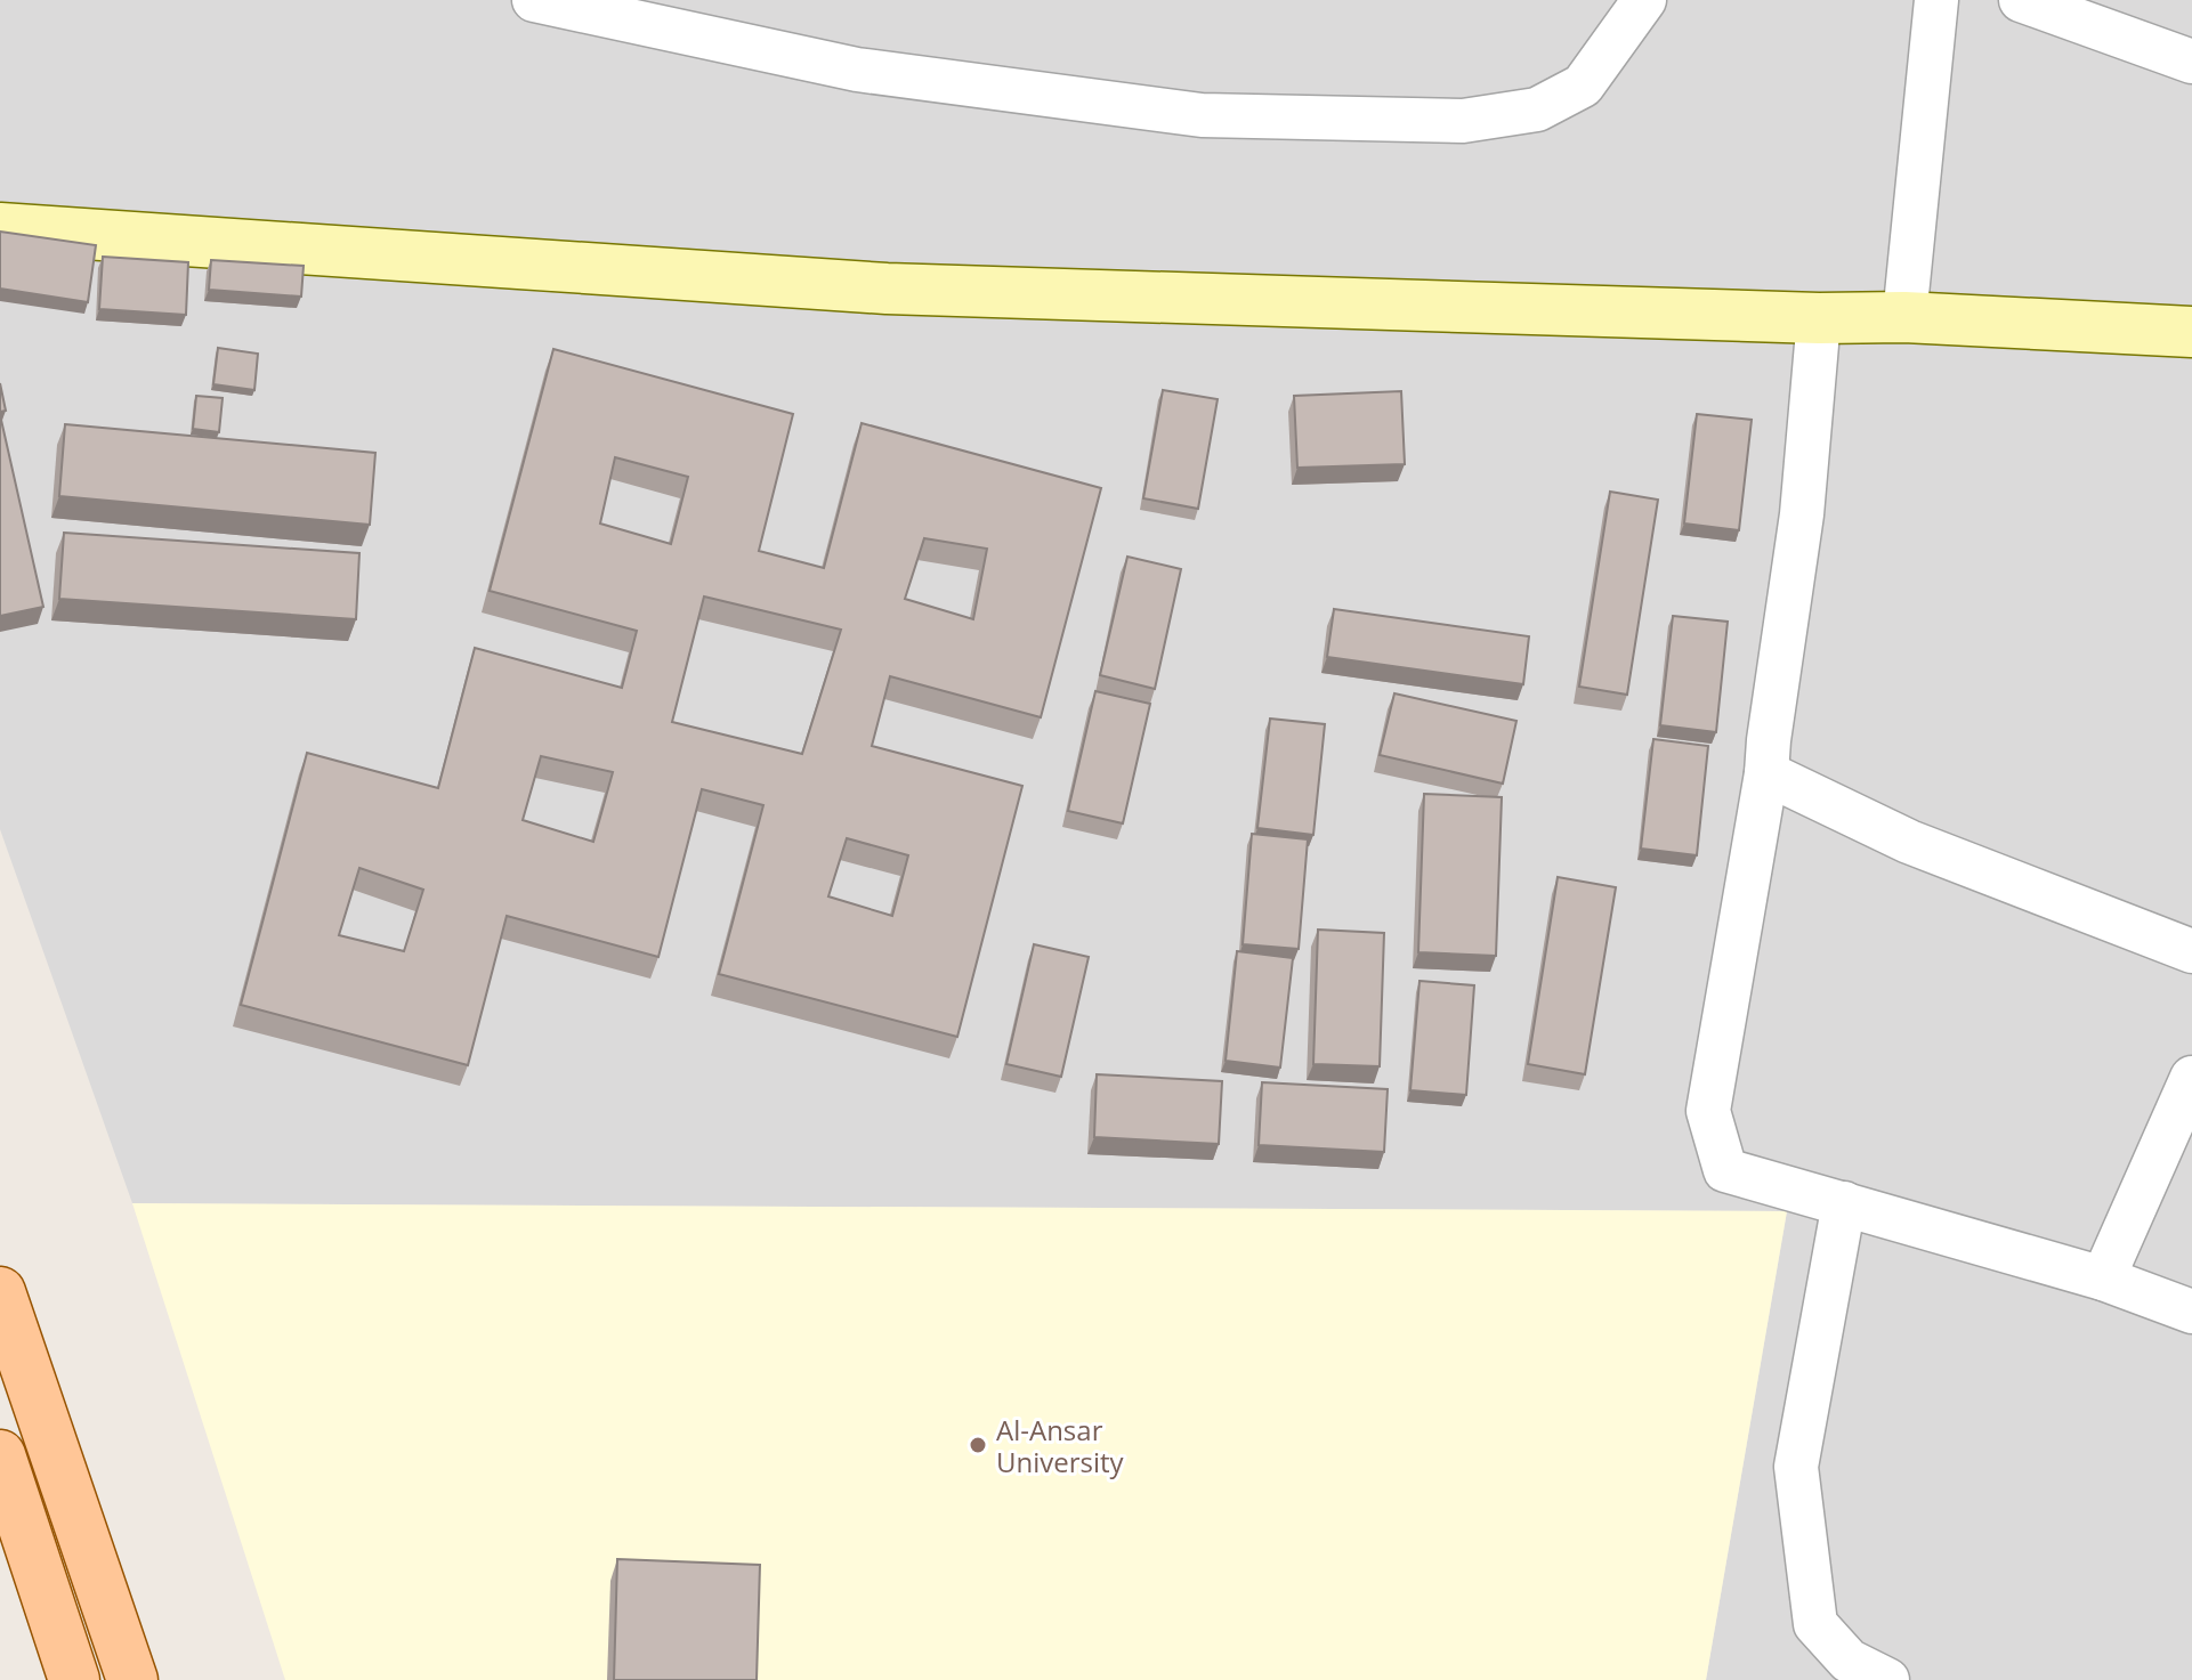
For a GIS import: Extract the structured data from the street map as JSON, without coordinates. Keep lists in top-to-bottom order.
{
  "places": ["Al-Ansar University"]
}
